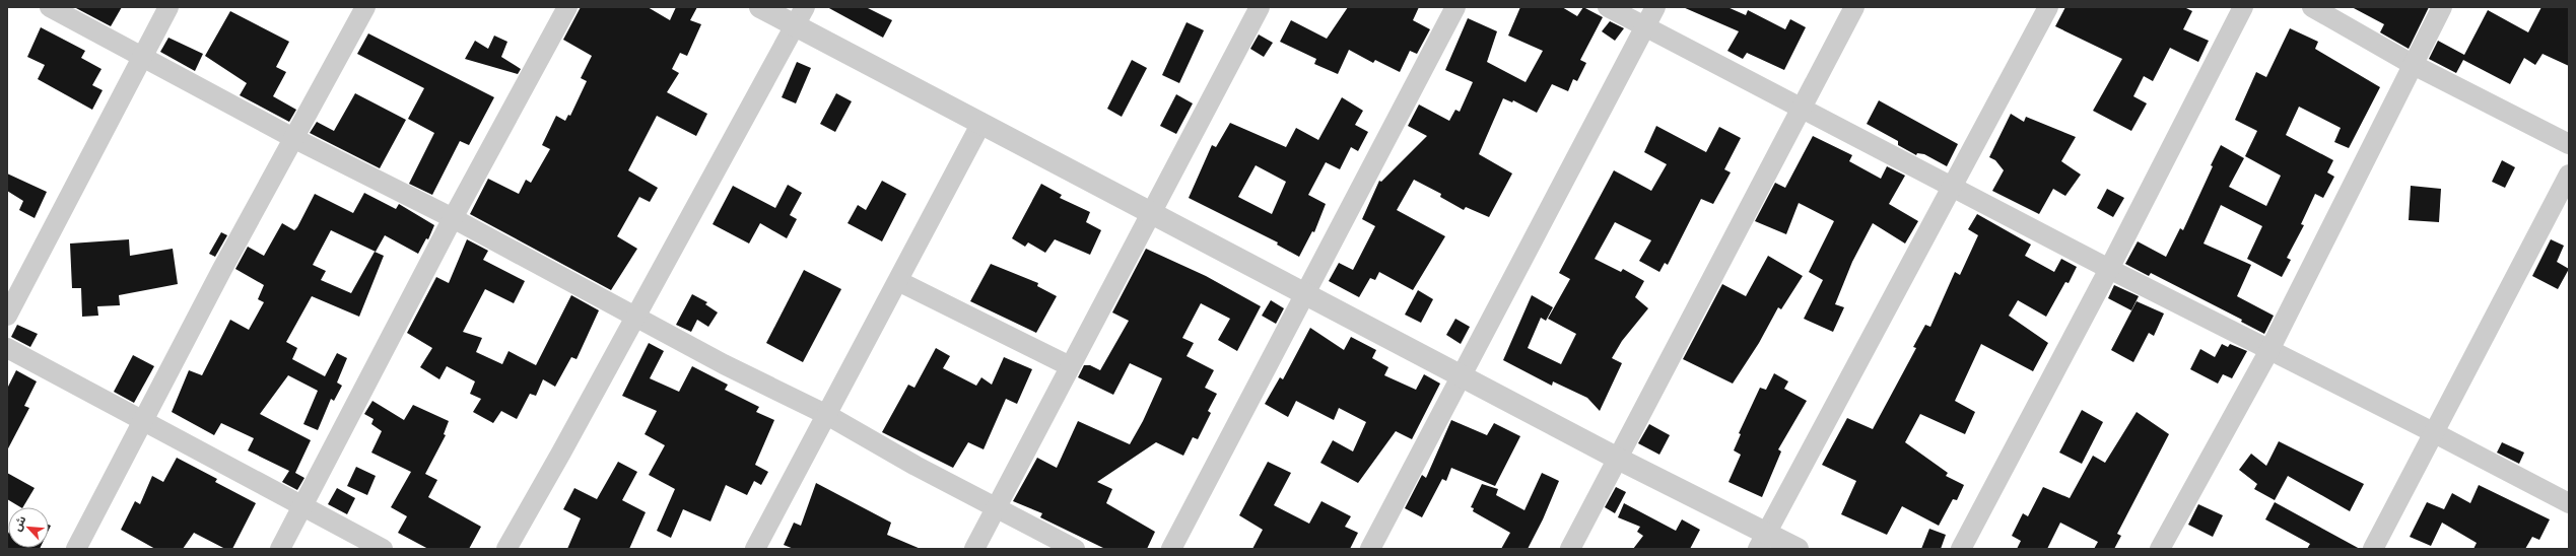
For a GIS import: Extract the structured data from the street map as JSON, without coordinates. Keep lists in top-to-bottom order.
{
  "north": "top left"
}
